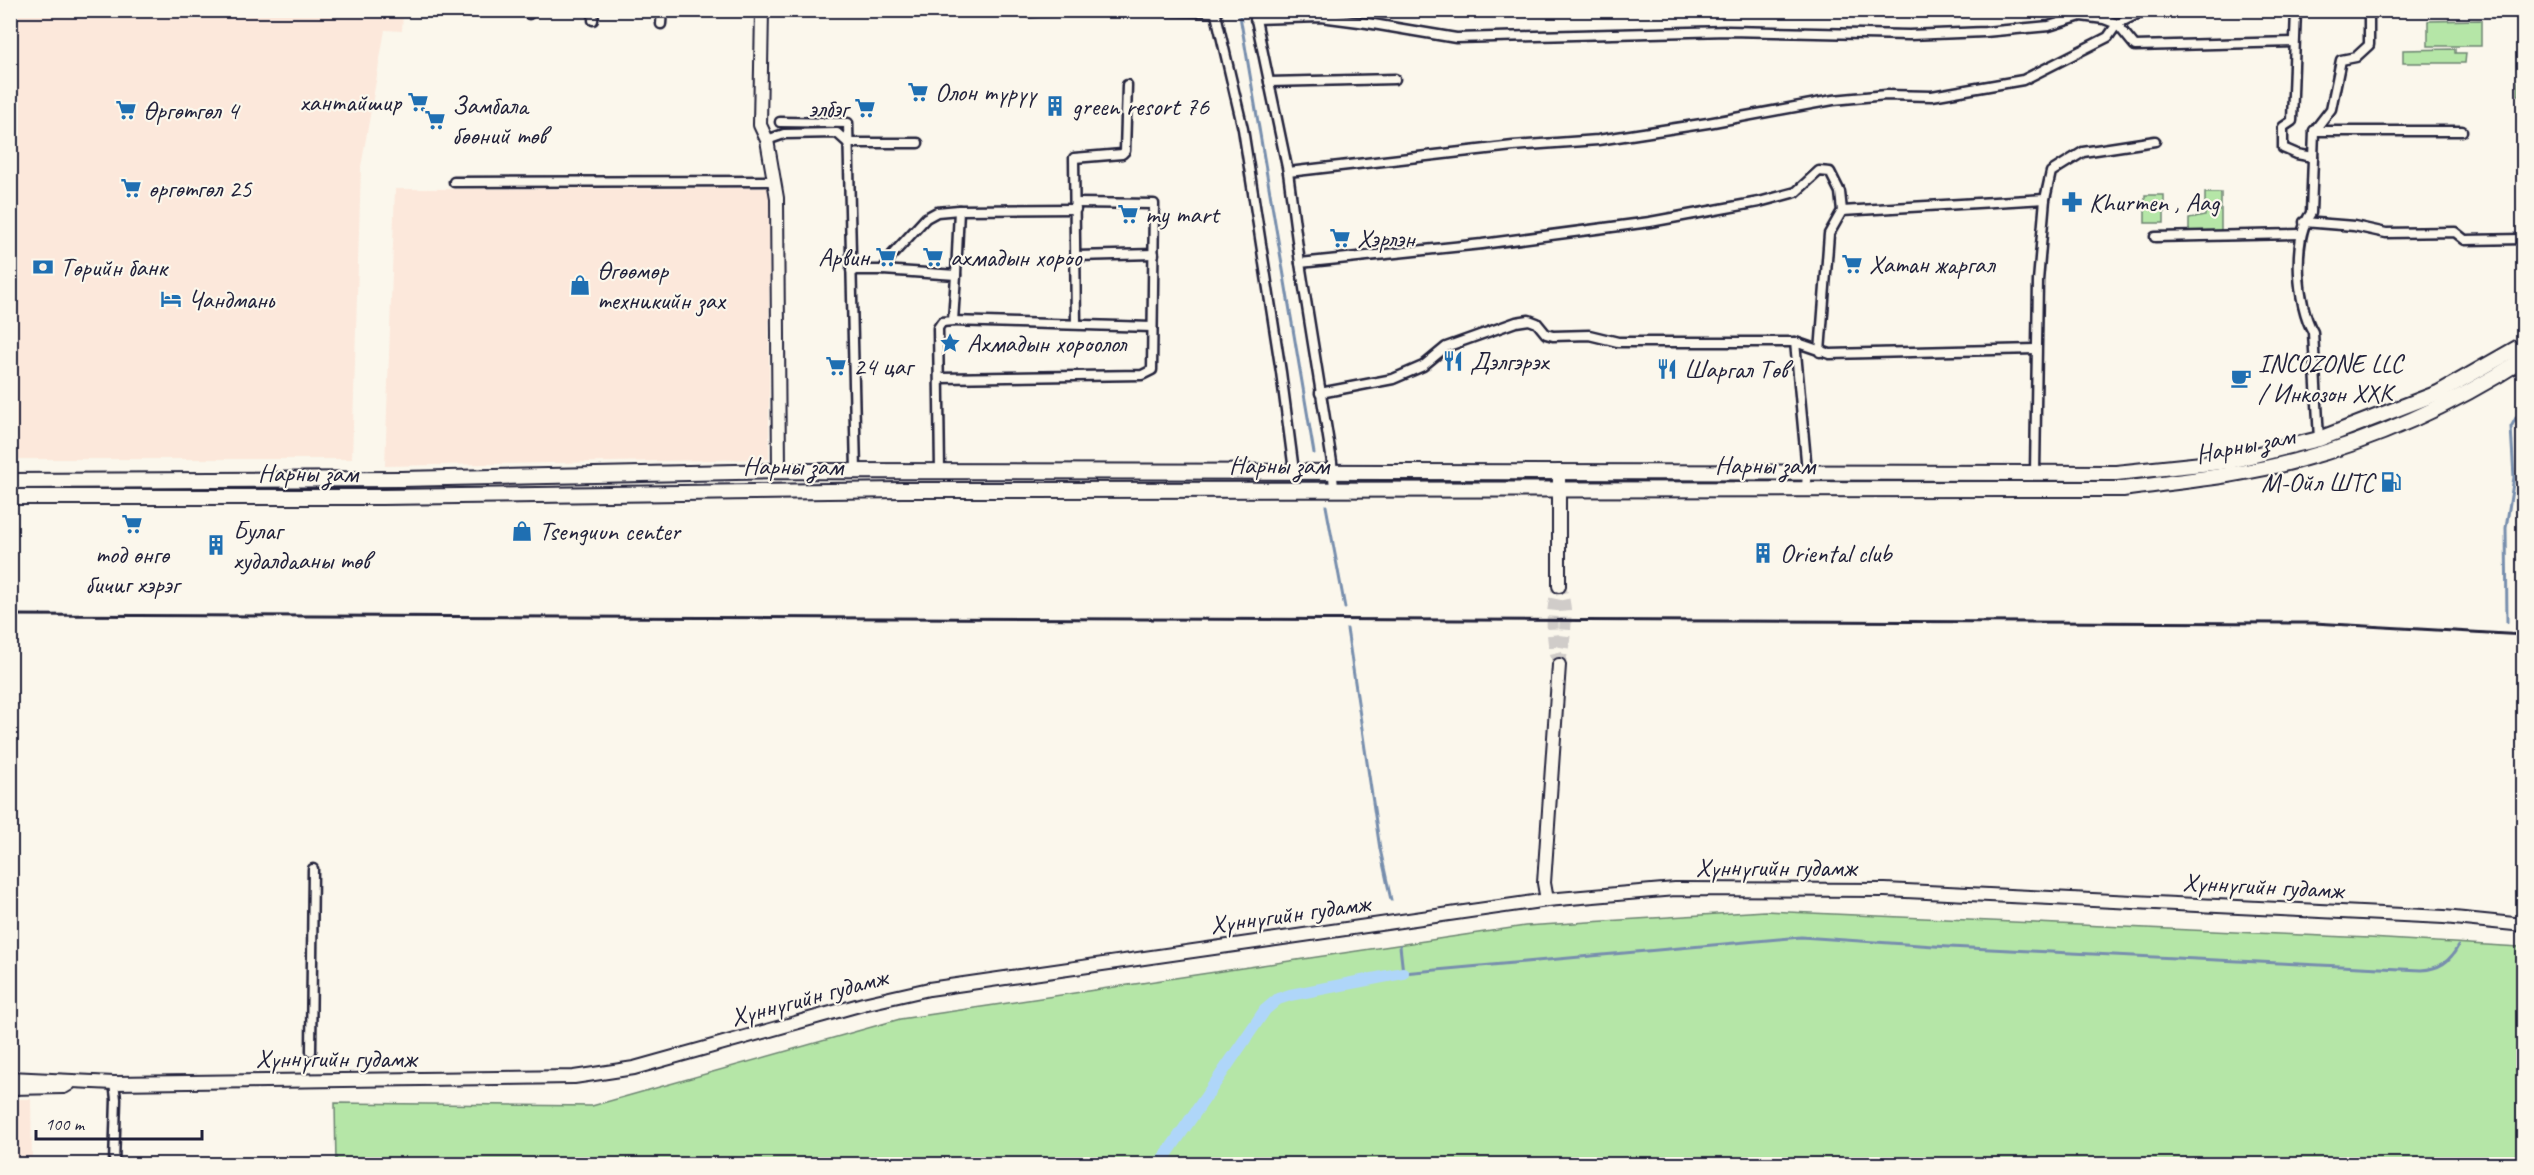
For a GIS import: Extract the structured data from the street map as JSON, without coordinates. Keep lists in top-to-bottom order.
{
  "streets": {
    "main road": ["Нарны зам", "Хүннүгийн гудамж"]
  },
  "places": {
    "supermarket": [
      "Олон түрүү",
      "хантайшир",
      "элбэг",
      "Өргөтгөл 4",
      "Замбала бөөний төв",
      "өргөтгөл 25",
      "my mart",
      "Хэрлэн",
      "Арвин",
      "ахмадын хороо",
      "Хатан жаргал",
      "24 цаг",
      "тод өнгө бичиг хэрэг"
    ],
    "building": ["green resort 76", "Булаг худалдааны төв", "Oriental club"],
    "pharmacy": ["Khurmen , Aag"],
    "bank": ["Төрийн банк"],
    "shop": ["Өгөөмөр техникийн зах", "Tsenguun center"],
    "hotel": ["Чандмань"],
    "place": ["Ахмадын хороолол"],
    "restaurant": ["Дэлгэрэх", "Шаргал Төв"],
    "cafe": ["INCOZONE LLC / Инкозон ХХК"],
    "fuel station": ["M-Ойл ШТС"]
  },
  "scale_bar": "100 m"
}
